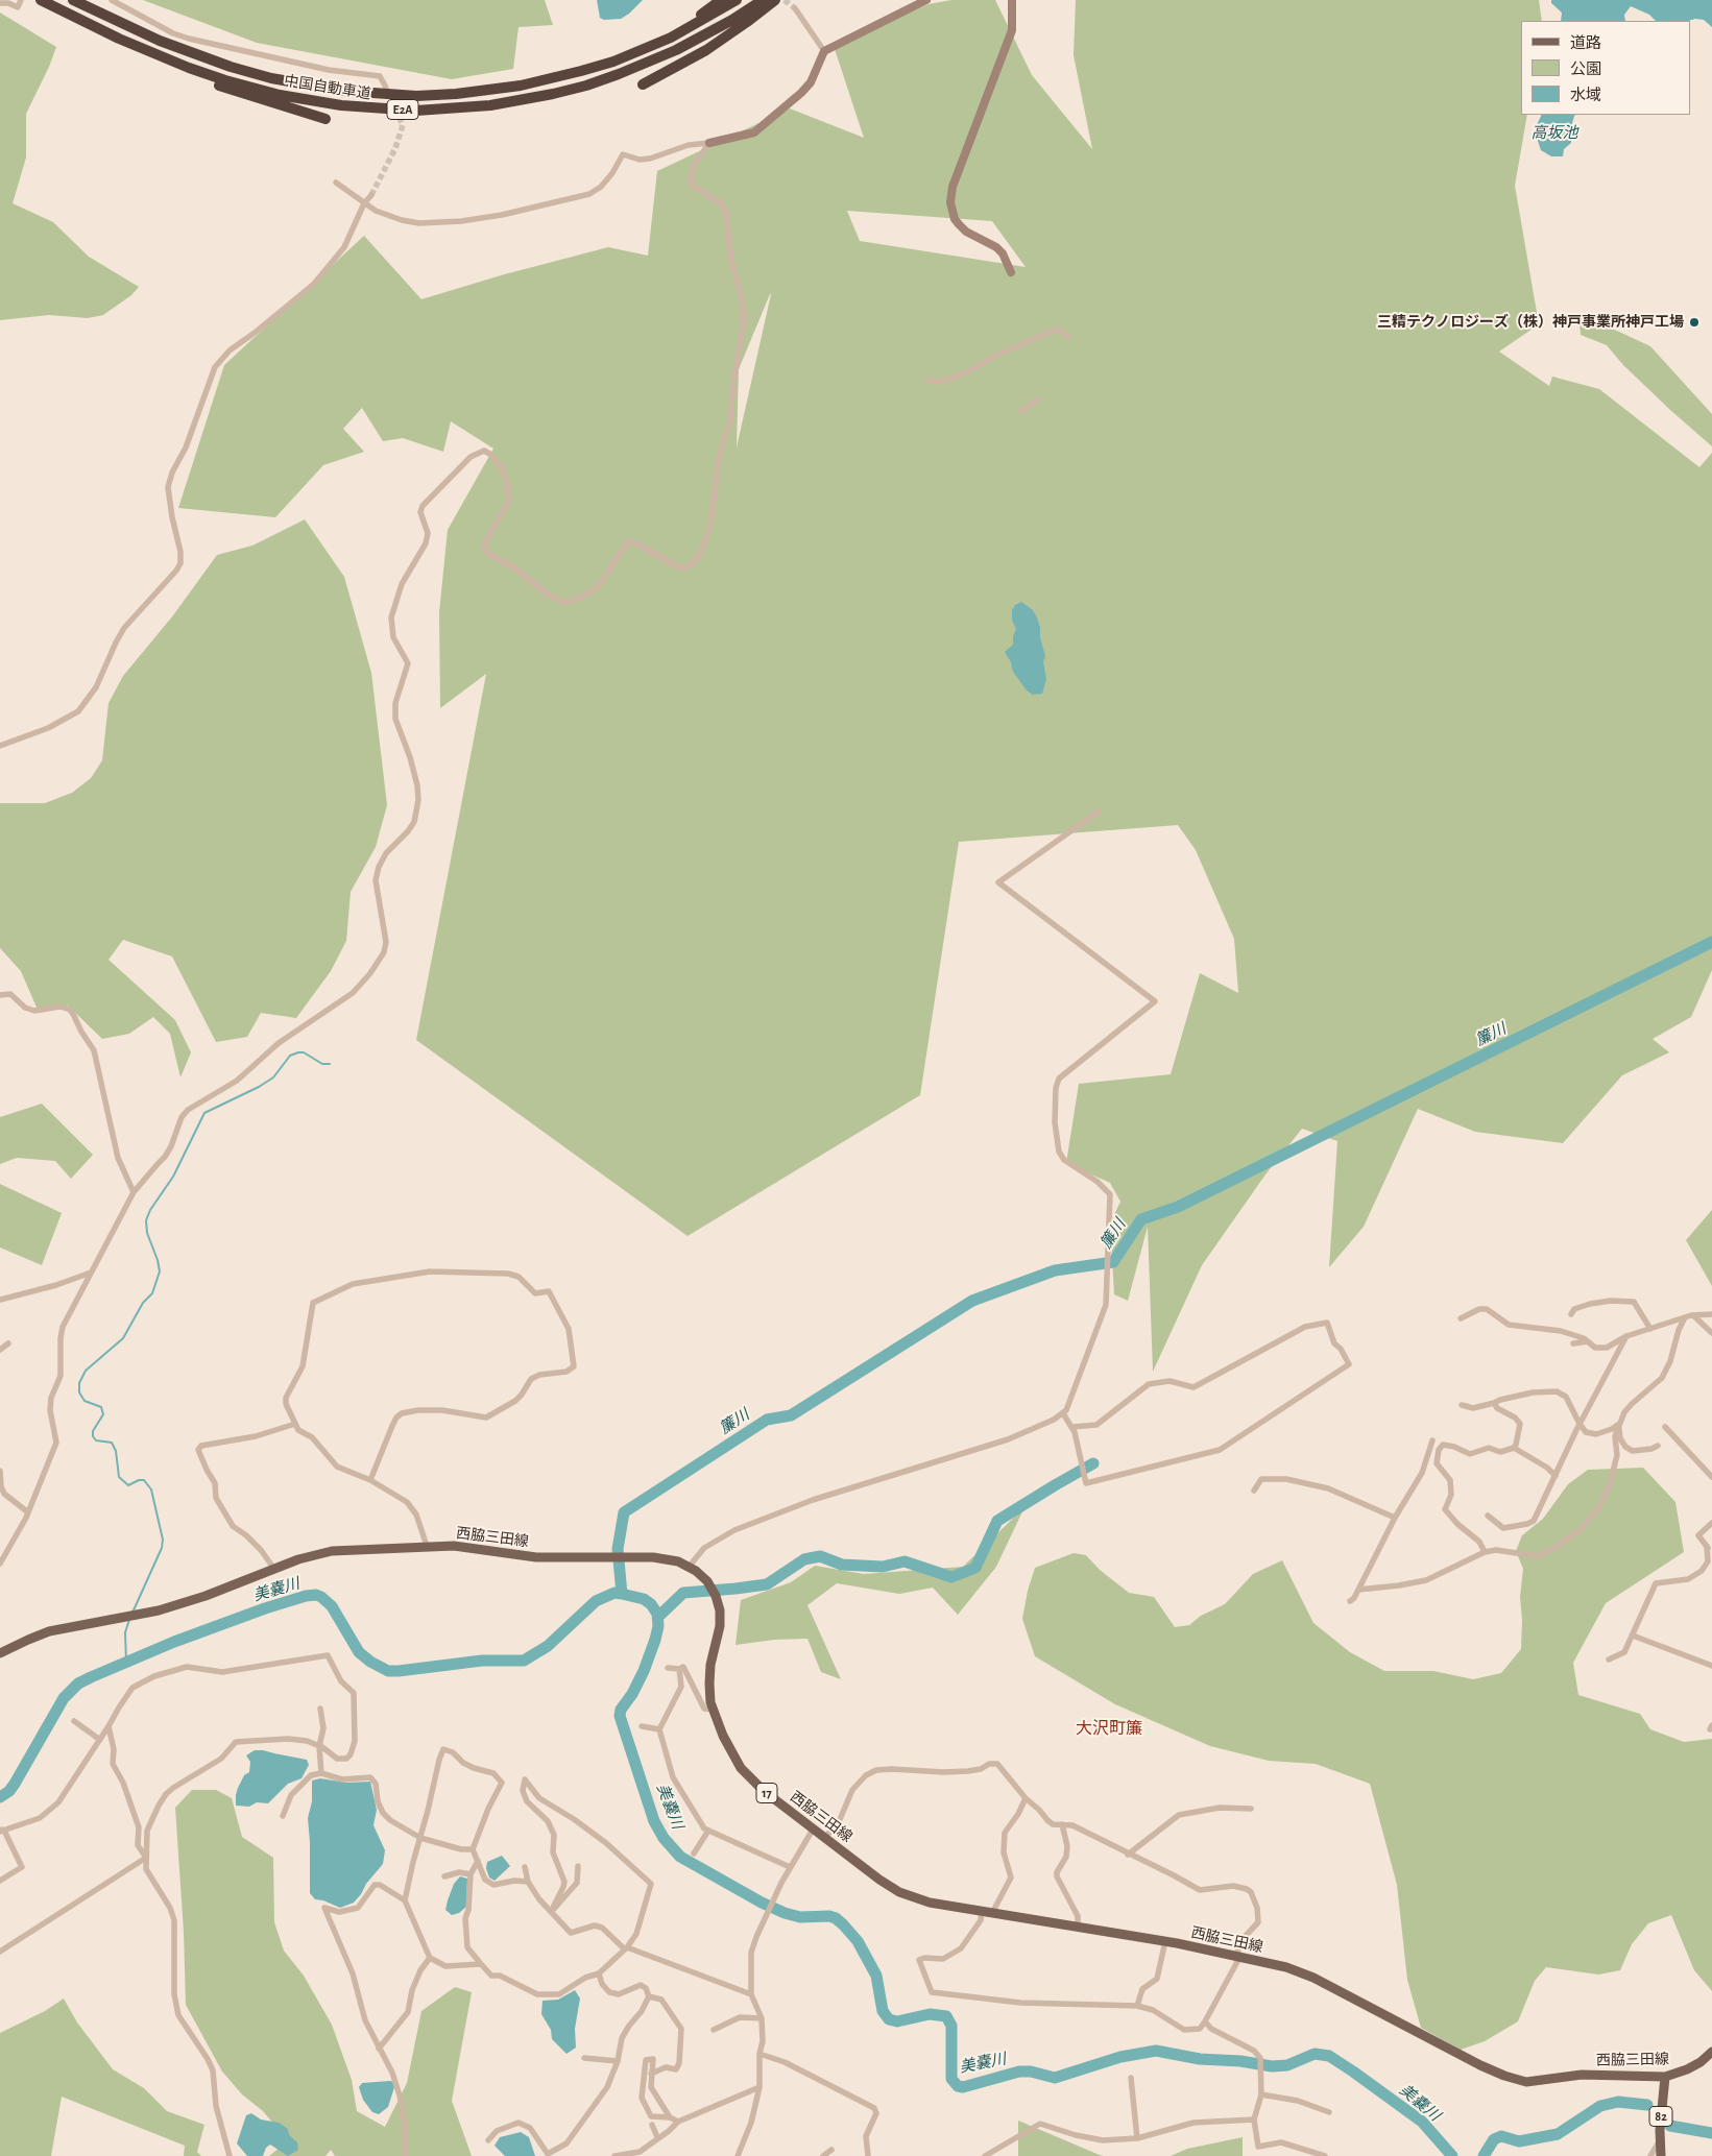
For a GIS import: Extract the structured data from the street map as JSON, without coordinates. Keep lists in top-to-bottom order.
{
  "streets": {
    "highway": ["中国自動車道", "E2A"],
    "main road": ["西脇三田線", "17", "82"]
  },
  "crossings": [
    ["西脇三田線", "82"]
  ],
  "districts": ["大沢町簾"],
  "water": ["高坂池", "簾川", "美嚢川"],
  "places": ["三精テクノロジーズ（株）神戸事業所神戸工場"],
  "legend": ["道路", "公園", "水域"]
}
